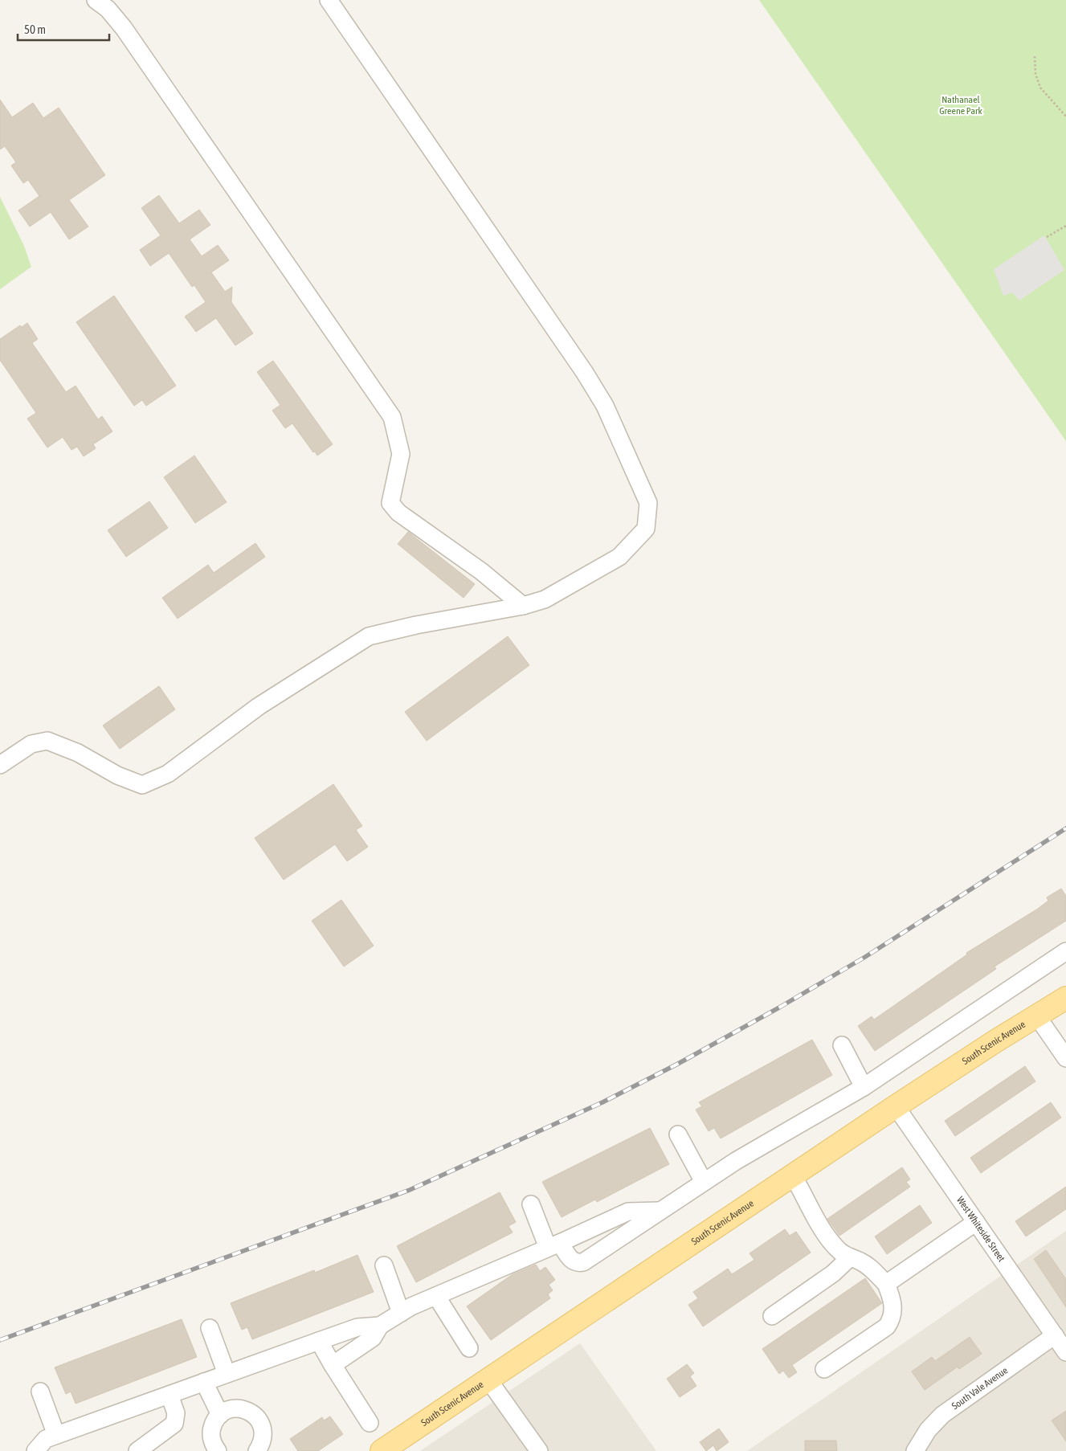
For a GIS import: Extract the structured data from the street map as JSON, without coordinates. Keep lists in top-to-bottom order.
{
  "streets": {
    "main road": ["South Scenic Avenue"],
    "street": ["West Whiteside Street", "South Vale Avenue"]
  },
  "crossings": [
    ["South Scenic Avenue", "West Whiteside Street"],
    ["West Whiteside Street", "South Vale Avenue"]
  ],
  "parks": ["Nathanael Greene Park"],
  "scale_bar": "50 m"
}
